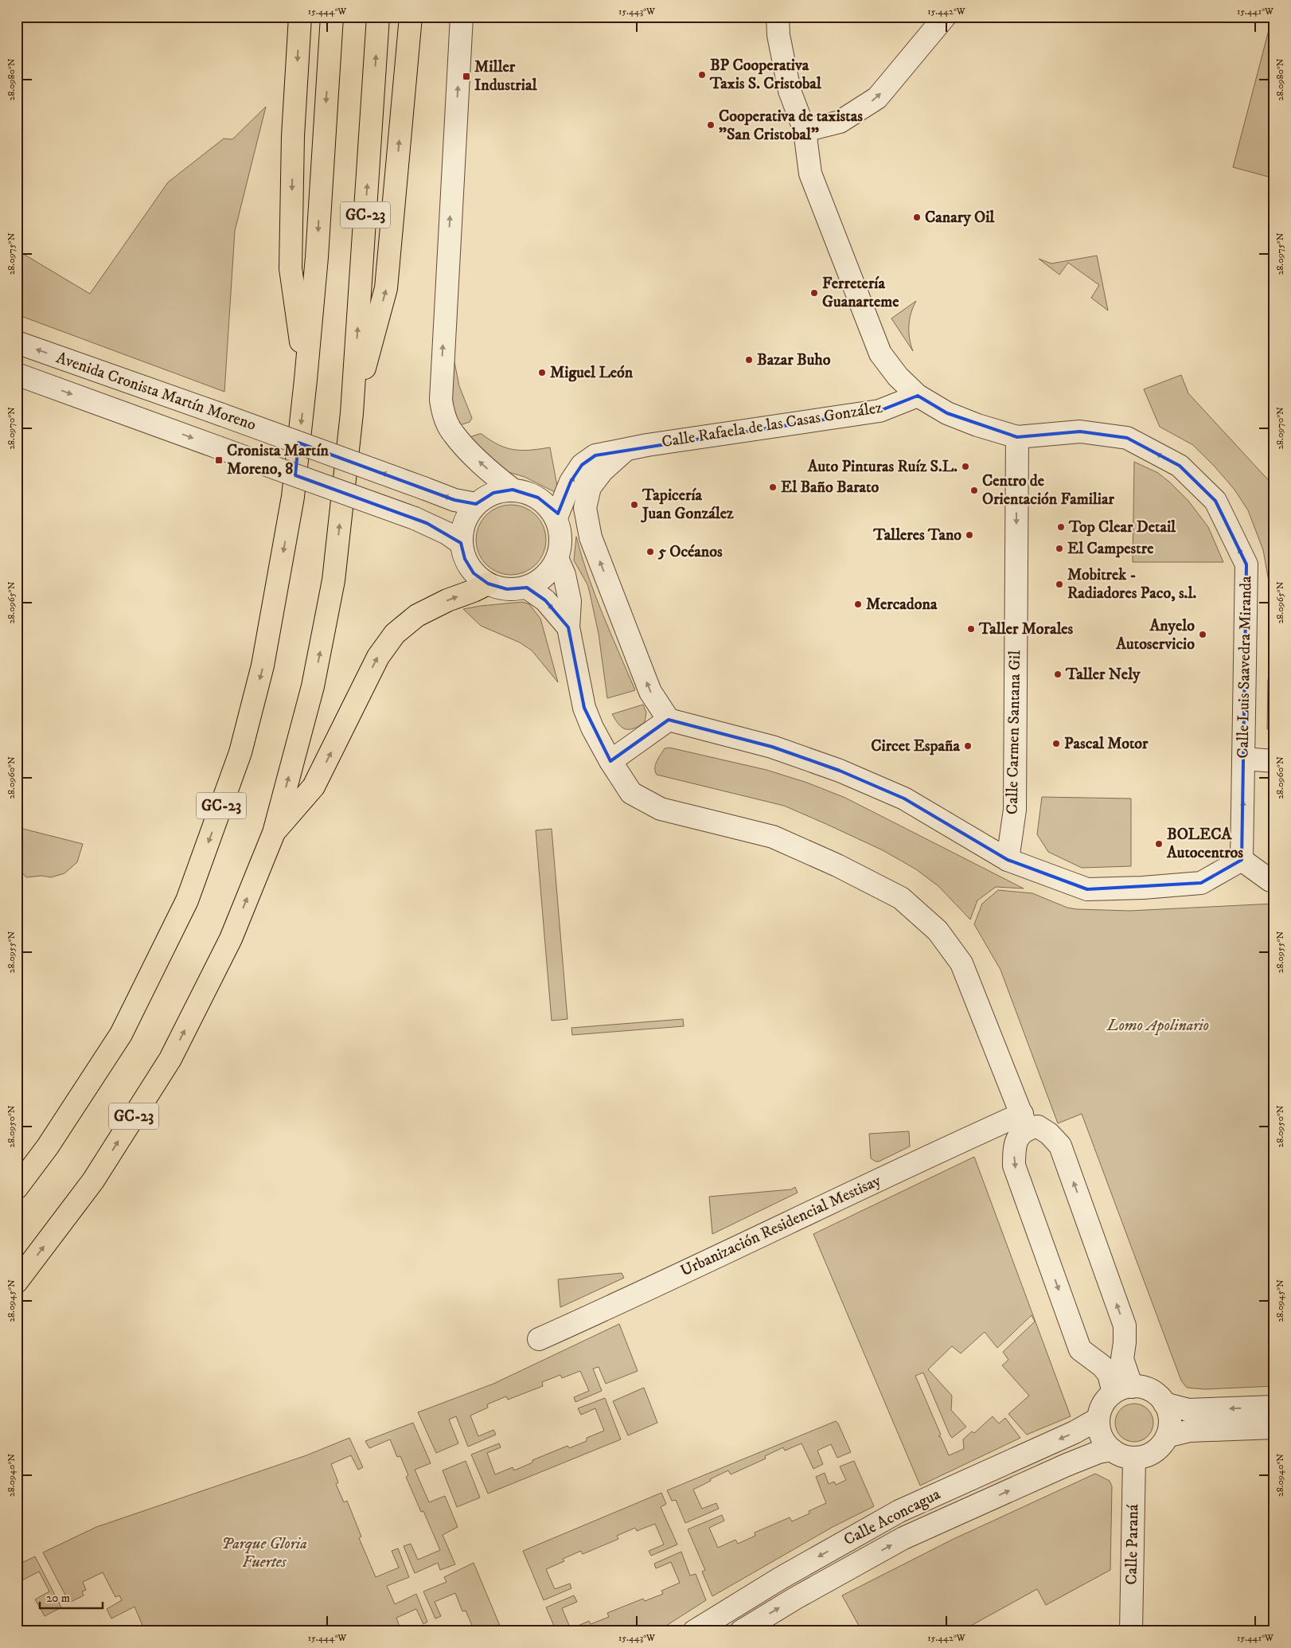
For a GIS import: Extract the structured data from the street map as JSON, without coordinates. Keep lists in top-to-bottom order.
{
  "streets": {
    "highway": ["GC-23"],
    "street": [
      "Avenida Cronista Martín Moreno",
      "Calle Rafaela de las Casas González",
      "Calle Luis Saavedra Miranda",
      "Calle Carmen Santana Gil",
      "Urbanización Residencial Mestisay",
      "Calle Aconcagua",
      "Calle Paraná"
    ]
  },
  "crossings": [
    ["Avenida Cronista Martín Moreno", "Calle Rafaela de las Casas González"],
    ["Calle Rafaela de las Casas González", "Calle Luis Saavedra Miranda"],
    ["Calle Luis Saavedra Miranda", "Calle Carmen Santana Gil"],
    ["Calle Aconcagua", "Calle Paraná"]
  ],
  "one_way": ["Calle Luis Saavedra Miranda", "Calle Carmen Santana Gil"],
  "parks": ["Lomo Apolinario", "Parque Gloria Fuertes"],
  "places": {
    "other": [
      "BP Cooperativa Taxis S. Cristobal",
      "Cooperativa de taxistas \"San Cristobal\"",
      "Canary Oil",
      "Ferretería Guanarteme",
      "Bazar Buho",
      "Miguel León",
      "Auto Pinturas Ruíz S.L.",
      "El Baño Barato",
      "Centro de Orientación Familiar",
      "Tapicería Juan González",
      "Top Clear Detail",
      "Talleres Tano",
      "El Campestre",
      "5 Océanos",
      "Mobitrek - Radiadores Paco, s.l.",
      "Mercadona",
      "Taller Morales",
      "Anyelo Autoservicio",
      "Taller Nely",
      "Pascal Motor",
      "Circet España",
      "BOLECA Autocentros"
    ],
    "transit": ["Miller Industrial", "Cronista Martín Moreno, 8"]
  },
  "scale_bar": "20 m",
  "coordinates": [
    "15.444°W",
    "15.443°W",
    "15.442°W",
    "15.441°W",
    "28.0980°N",
    "28.0975°N",
    "28.0970°N",
    "28.0965°N",
    "28.0960°N",
    "28.0955°N",
    "28.0950°N",
    "28.0945°N",
    "28.0940°N"
  ]
}
